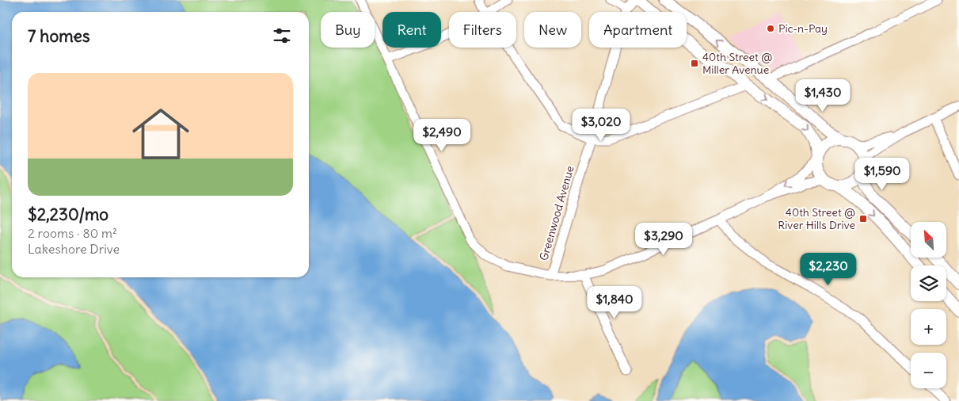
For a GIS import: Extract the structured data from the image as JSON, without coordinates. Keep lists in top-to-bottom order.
{
  "streets": {
    "street": ["Greenwood Avenue"]
  },
  "places": {
    "other": ["Pic-n-Pay"],
    "transit": ["40th Street @ Miller Avenue", "40th Street @ River Hills Drive"]
  },
  "north": "top left",
  "page": {
    "chip": [
      "Buy",
      "Rent",
      "Filters",
      "New",
      "Apartment"
    ],
    "heading": "7 homes",
    "list": [
      {
        "name": "$2,230/mo",
        "note": "2 rooms · 80 m² · Lakeshore Drive"
      }
    ],
    "price": [
      "$1,430",
      "$3,020",
      "$2,490",
      "$1,590",
      "$3,290",
      "$2,230",
      "$1,840"
    ],
    "map_buttons": ["+", "−"]
  }
}
